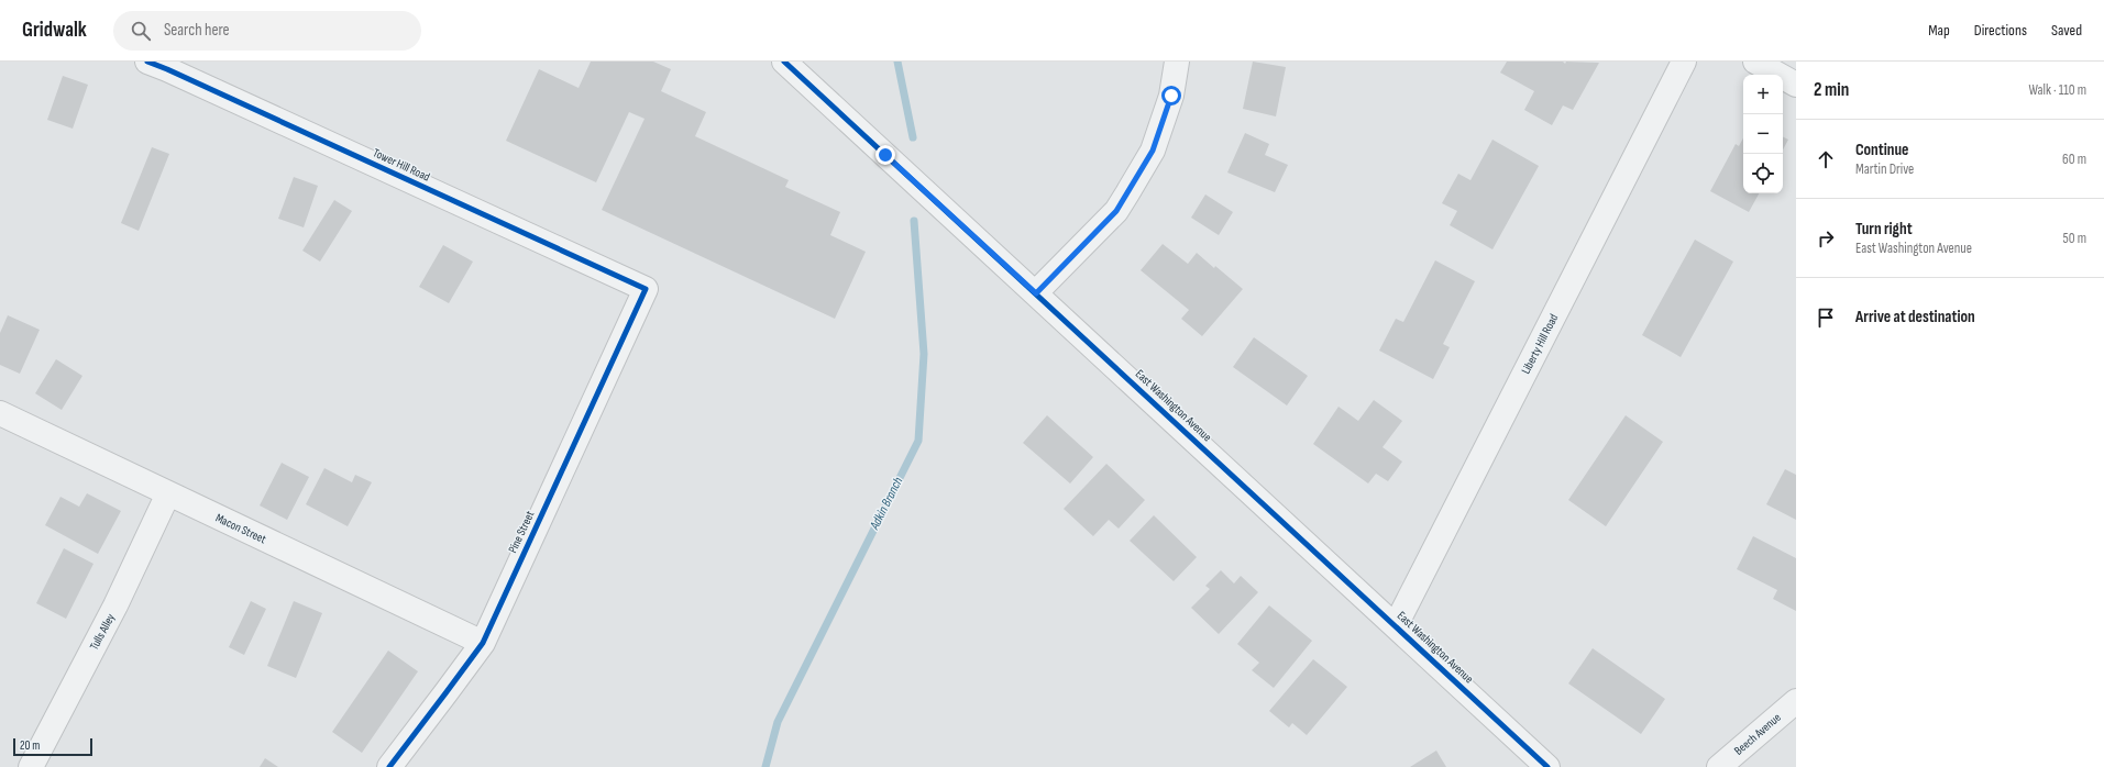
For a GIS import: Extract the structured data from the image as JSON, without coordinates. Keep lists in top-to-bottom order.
{
  "streets": {
    "street": [
      "Tower Hill Road",
      "Liberty Hill Road",
      "East Washington Avenue",
      "Macon Street",
      "Pine Street",
      "Tulls Alley",
      "Beech Avenue"
    ]
  },
  "crossings": [
    ["Tower Hill Road", "Pine Street"],
    ["Liberty Hill Road", "East Washington Avenue"],
    ["Macon Street", "Pine Street"],
    ["Macon Street", "Tulls Alley"]
  ],
  "water": ["Adkin Branch"],
  "scale_bar": "20 m",
  "page": {
    "header": "Gridwalk",
    "search": "Search here",
    "nav": ["Map", "Directions", "Saved"],
    "heading": ["2 min", "Walk · 110 m"],
    "map_buttons": ["+", "−"],
    "list": [
      ["Continue", "Martin Drive", "60 m"],
      ["Turn right", "East Washington Avenue", "50 m"],
      "Arrive at destination"
    ],
    "scale": "20 m"
  }
}
